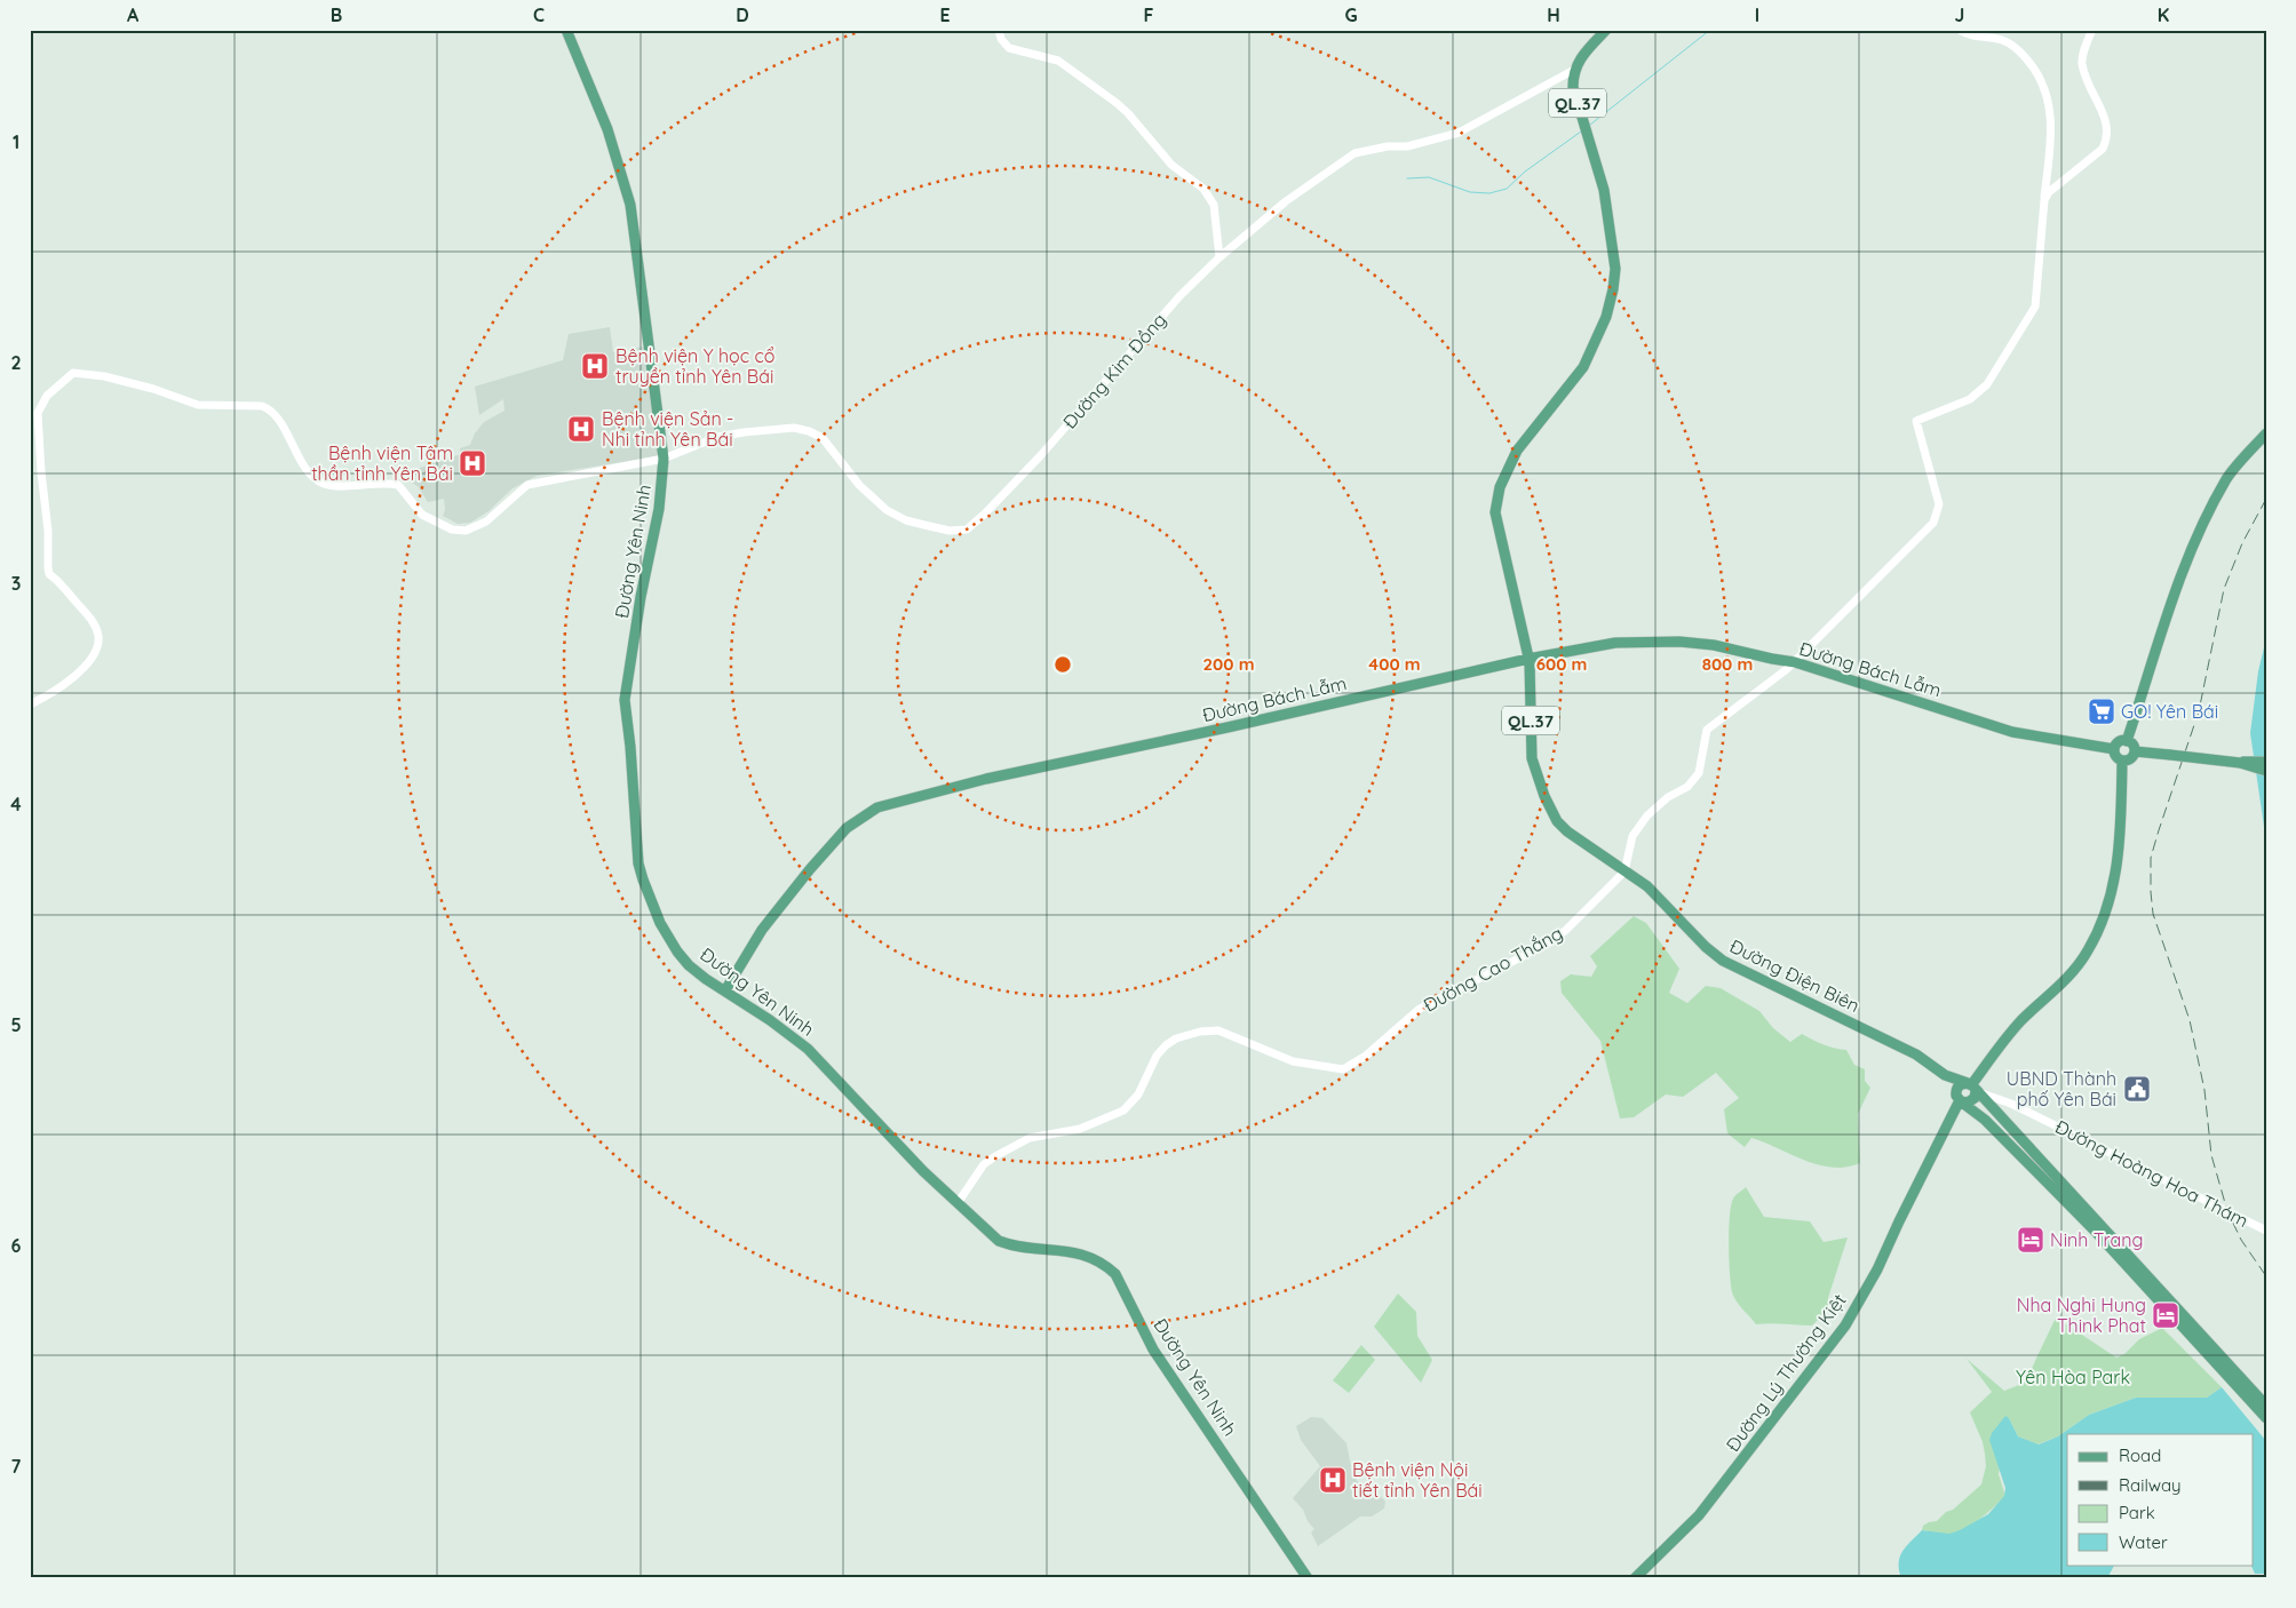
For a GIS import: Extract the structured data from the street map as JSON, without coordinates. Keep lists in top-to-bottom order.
{
  "streets": {
    "main road": [
      "QL.37",
      "Đường Yên Ninh",
      "Đường Bách Lẫm",
      "Đường Điện Biên",
      "Đường Lý Thường Kiệt"
    ],
    "street": ["Đường Kim Đồng", "Đường Cao Thắng", "Đường Hoàng Hoa Thám"]
  },
  "crossings": [
    ["QL.37", "Đường Kim Đồng"],
    ["QL.37", "Đường Điện Biên"],
    ["QL.37", "Đường Hoàng Hoa Thám"],
    ["QL.37", "Đường Lý Thường Kiệt"],
    ["Đường Kim Đồng", "Đường Yên Ninh"],
    ["Đường Kim Đồng", "Đường Điện Biên"],
    ["Đường Yên Ninh", "Đường Bách Lẫm"],
    ["Đường Yên Ninh", "Đường Cao Thắng"],
    ["Đường Bách Lẫm", "Đường Điện Biên"],
    ["Đường Cao Thắng", "Đường Điện Biên"],
    ["Đường Điện Biên", "Đường Hoàng Hoa Thám"],
    ["Đường Điện Biên", "Đường Lý Thường Kiệt"]
  ],
  "parks": ["Yên Hòa Park"],
  "places": {
    "hospital": [
      "Bệnh viện Y học cổ truyền tỉnh Yên Bái",
      "Bệnh viện Sản - Nhi tỉnh Yên Bái",
      "Bệnh viện Tâm thần tỉnh Yên Bái",
      "Bệnh viện Nội tiết tỉnh Yên Bái"
    ],
    "supermarket": ["GO! Yên Bái"],
    "public building": ["UBND Thành phố Yên Bái"],
    "hotel": ["Ninh Trang", "Nha Nghi Hung Think Phat"]
  },
  "legend": [
    "Road",
    "Railway",
    "Park",
    "Water"
  ],
  "grid": {
    "columns": [
      "A",
      "B",
      "C",
      "D",
      "E",
      "F",
      "G",
      "H",
      "I",
      "J",
      "K"
    ],
    "rows": [
      "1",
      "2",
      "3",
      "4",
      "5",
      "6",
      "7"
    ]
  },
  "rings": [
    "200 m",
    "400 m",
    "600 m",
    "800 m"
  ]
}
